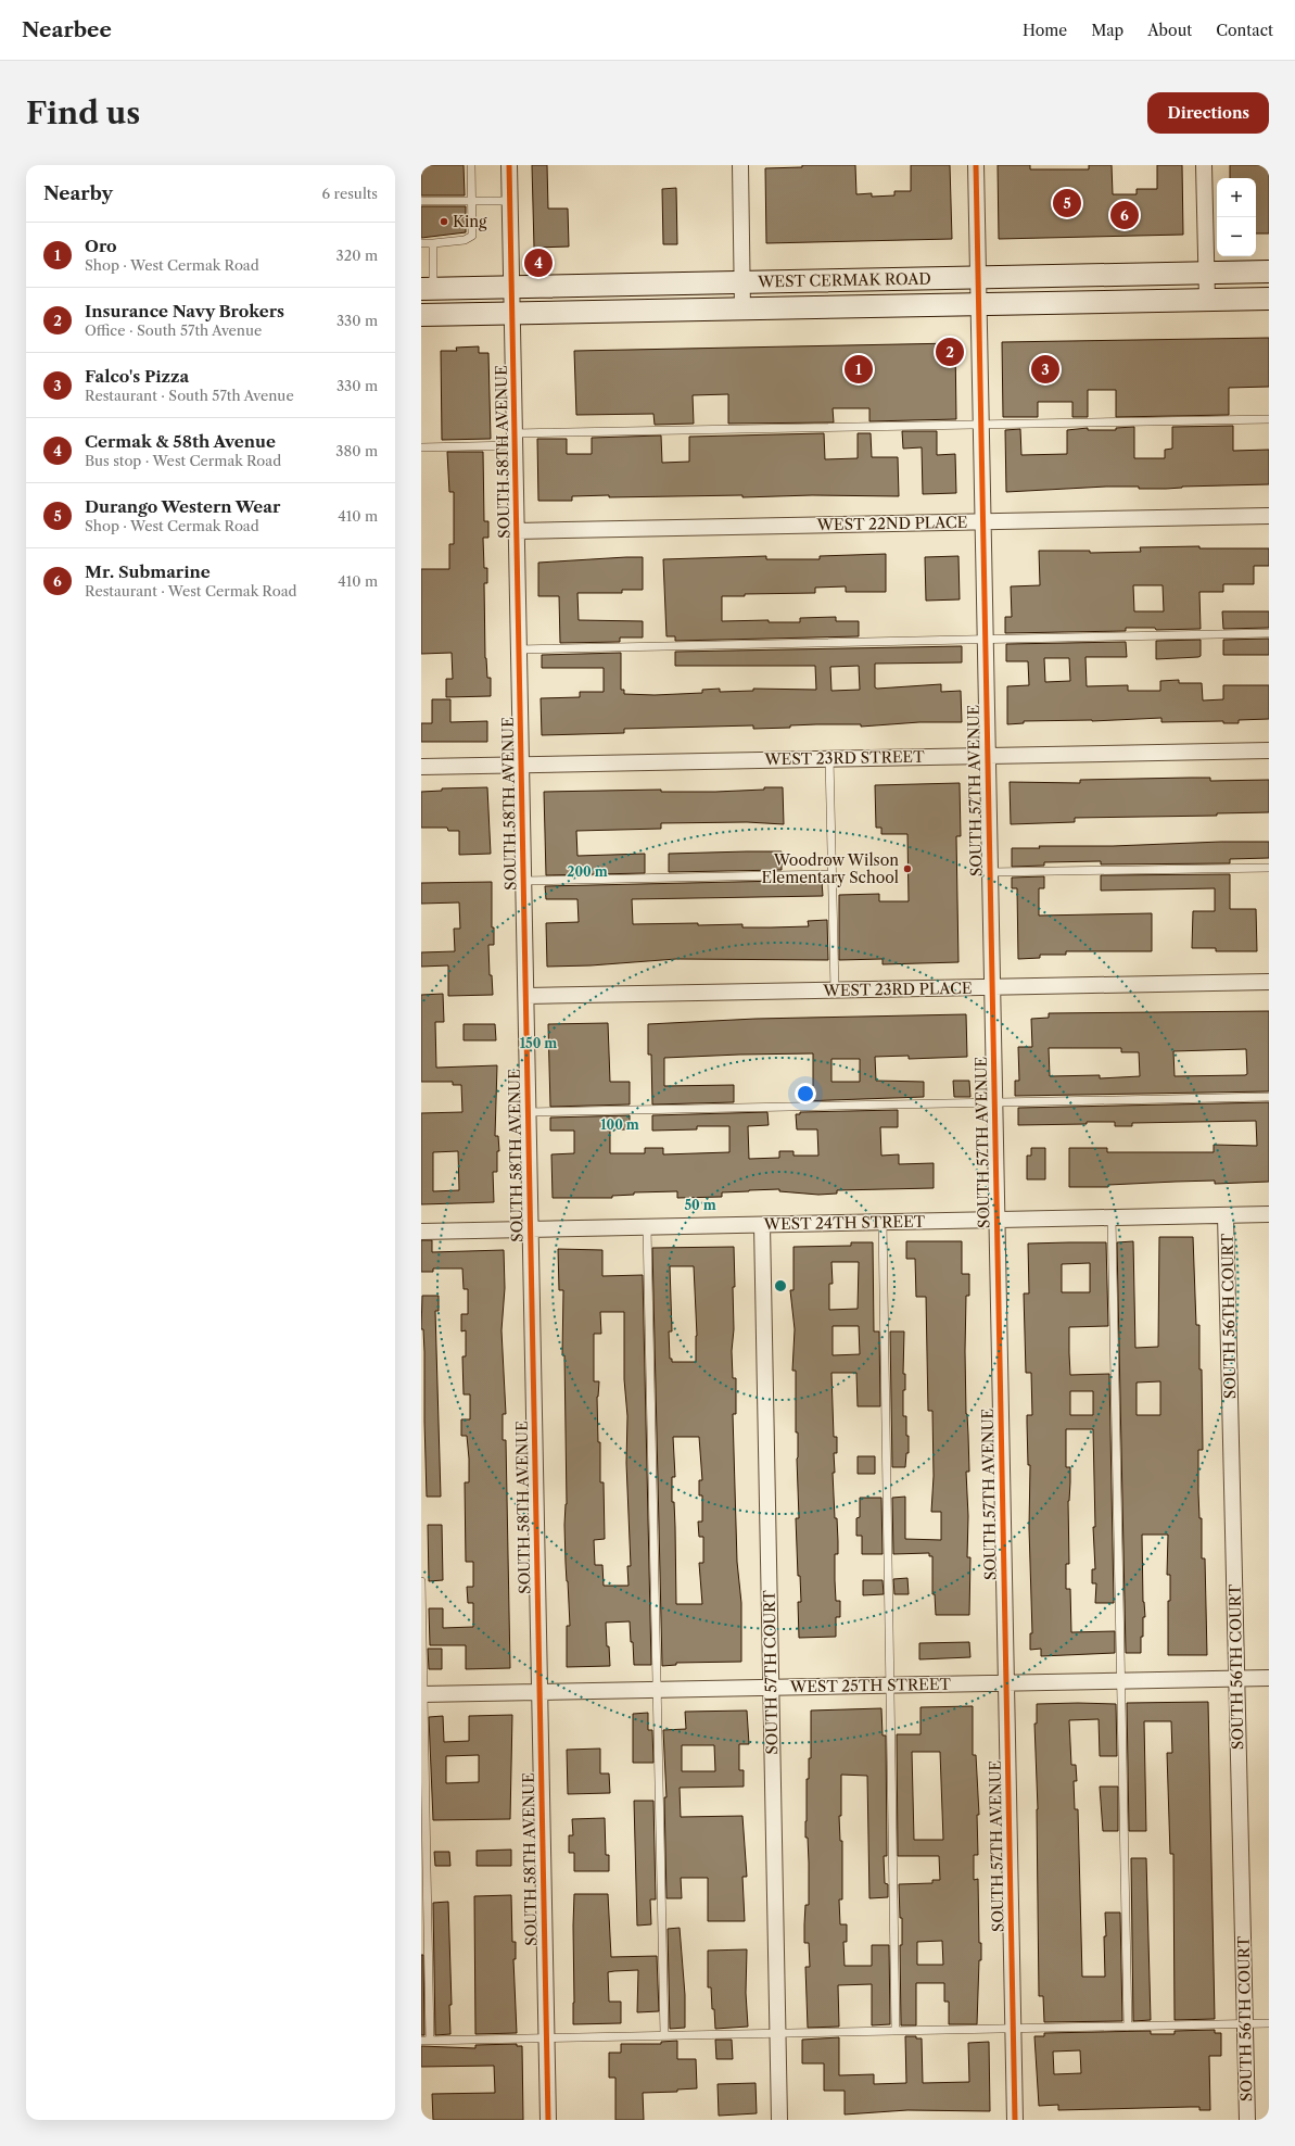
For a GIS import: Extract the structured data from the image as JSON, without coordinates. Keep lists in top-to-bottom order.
{
  "streets": {
    "main road": ["WEST CERMAK ROAD"],
    "street": [
      "SOUTH 58TH AVENUE",
      "WEST 22ND PLACE",
      "WEST 23RD STREET",
      "SOUTH 57TH AVENUE",
      "WEST 23RD PLACE",
      "WEST 24TH STREET",
      "SOUTH 56TH COURT",
      "SOUTH 57TH COURT",
      "WEST 25TH STREET"
    ]
  },
  "crossings": [
    ["WEST CERMAK ROAD", "SOUTH 58TH AVENUE"],
    ["WEST CERMAK ROAD", "SOUTH 57TH AVENUE"],
    ["SOUTH 58TH AVENUE", "WEST 22ND PLACE"],
    ["SOUTH 58TH AVENUE", "WEST 23RD STREET"],
    ["SOUTH 58TH AVENUE", "WEST 23RD PLACE"],
    ["SOUTH 58TH AVENUE", "WEST 24TH STREET"],
    ["SOUTH 58TH AVENUE", "WEST 25TH STREET"],
    ["WEST 22ND PLACE", "SOUTH 57TH AVENUE"],
    ["WEST 23RD STREET", "SOUTH 57TH AVENUE"],
    ["SOUTH 57TH AVENUE", "WEST 23RD PLACE"],
    ["SOUTH 57TH AVENUE", "WEST 24TH STREET"],
    ["SOUTH 57TH AVENUE", "WEST 25TH STREET"],
    ["WEST 24TH STREET", "SOUTH 56TH COURT"],
    ["WEST 24TH STREET", "SOUTH 57TH COURT"],
    ["SOUTH 56TH COURT", "WEST 25TH STREET"],
    ["SOUTH 57TH COURT", "WEST 25TH STREET"]
  ],
  "places": ["King", "Woodrow Wilson Elementary School"],
  "page": {
    "header": "Nearbee",
    "nav": [
      "Home",
      "Map",
      "About",
      "Contact"
    ],
    "buttons": "Directions",
    "title": "Find us",
    "heading": ["Nearby", "6 results"],
    "map_buttons": ["+", "−"],
    "pins": [
      "5",
      "6",
      "4",
      "2",
      "1",
      "3"
    ],
    "list": [
      {
        "mark": "1",
        "name": "Oro",
        "note": "Shop · West Cermak Road",
        "value": "320 m"
      },
      {
        "mark": "2",
        "name": "Insurance Navy Brokers",
        "note": "Office · South 57th Avenue",
        "value": "330 m"
      },
      {
        "mark": "3",
        "name": "Falco's Pizza",
        "note": "Restaurant · South 57th Avenue",
        "value": "330 m"
      },
      {
        "mark": "4",
        "name": "Cermak & 58th Avenue",
        "note": "Bus stop · West Cermak Road",
        "value": "380 m"
      },
      {
        "mark": "5",
        "name": "Durango Western Wear",
        "note": "Shop · West Cermak Road",
        "value": "410 m"
      },
      {
        "mark": "6",
        "name": "Mr. Submarine",
        "note": "Restaurant · West Cermak Road",
        "value": "410 m"
      }
    ]
  },
  "rings": [
    "200 m",
    "150 m",
    "100 m",
    "50 m"
  ]
}
